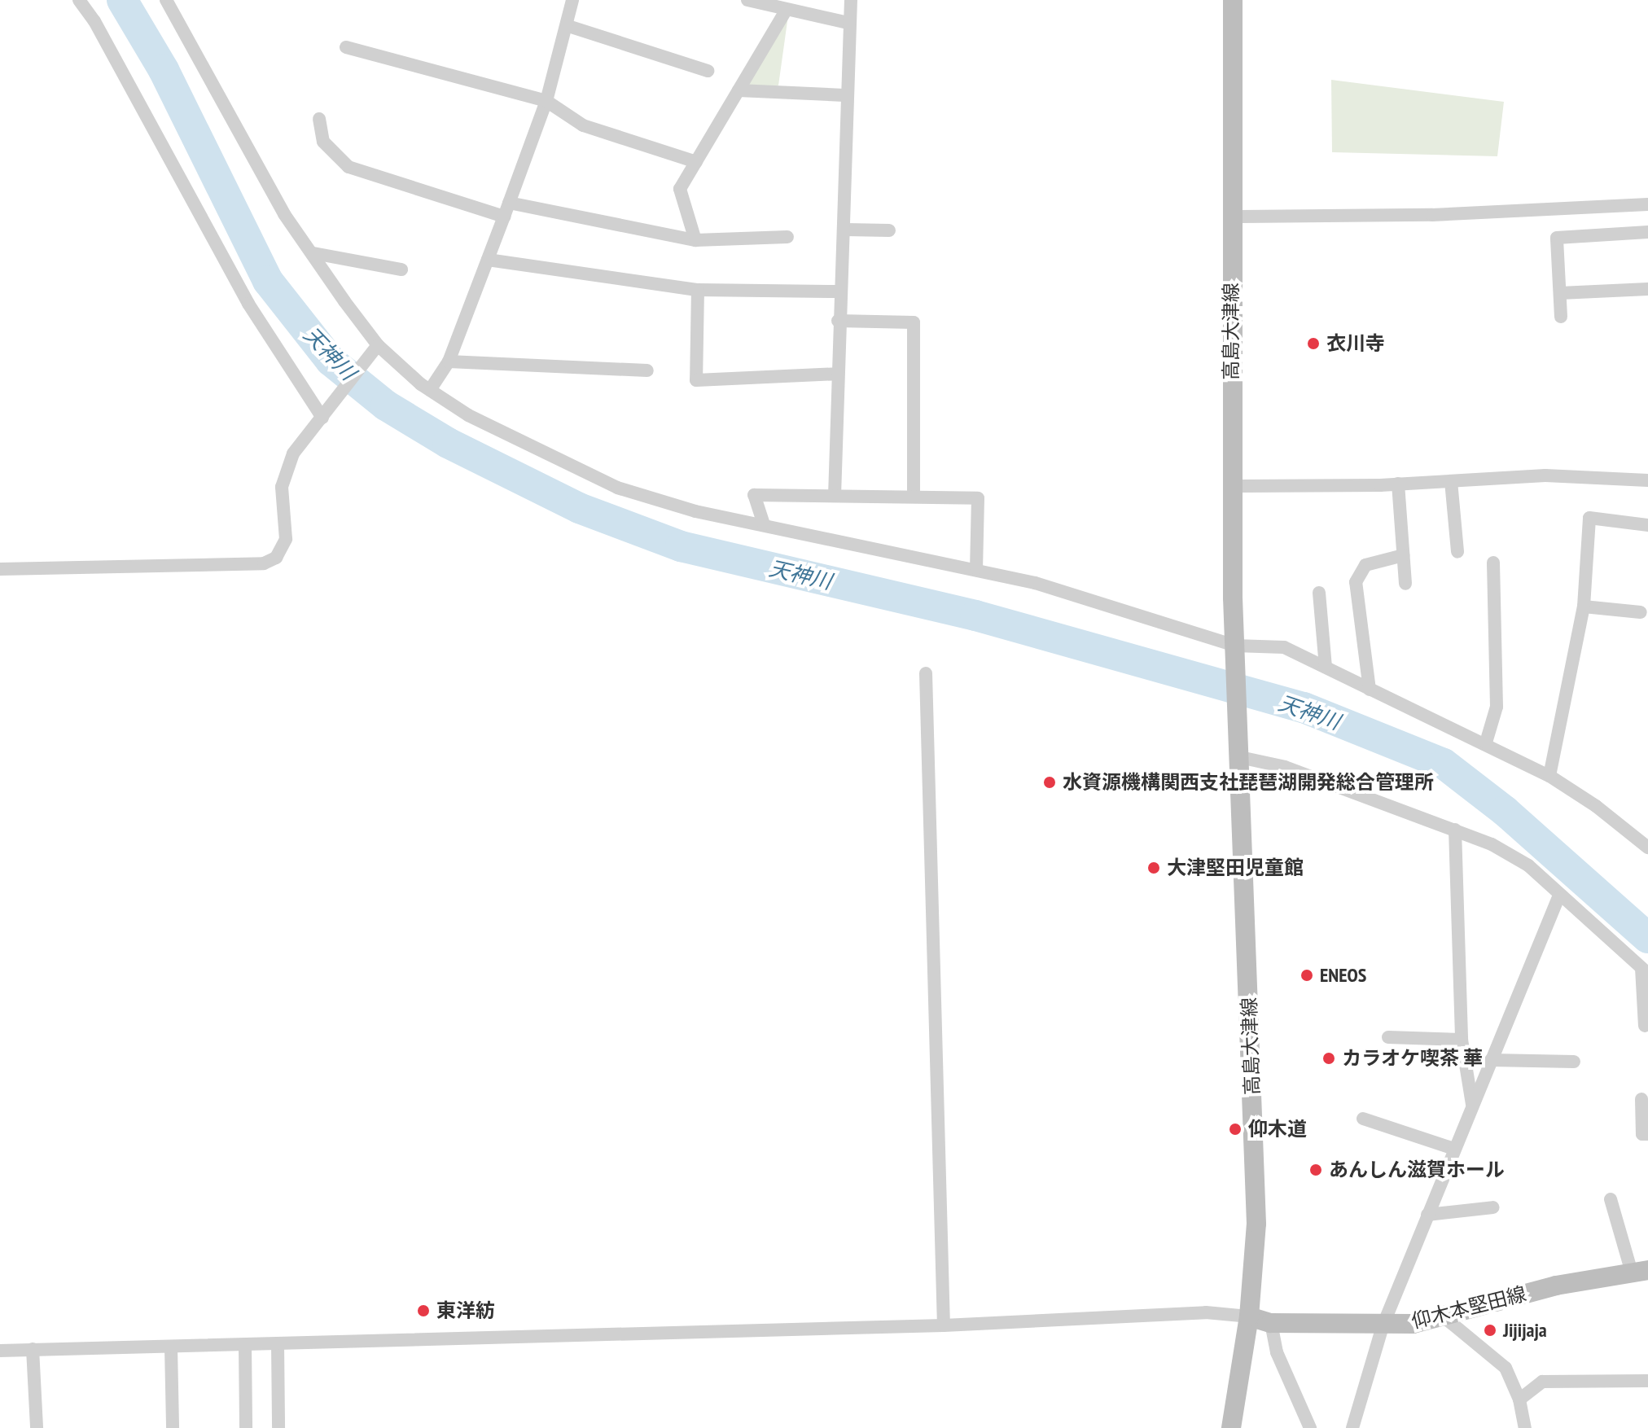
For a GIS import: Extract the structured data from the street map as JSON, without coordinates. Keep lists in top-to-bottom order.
{
  "streets": {
    "main road": ["高島大津線", "仰木本堅田線"]
  },
  "crossings": [
    ["高島大津線", "仰木本堅田線"]
  ],
  "water": ["天神川"],
  "places": [
    "衣川寺",
    "水資源機構関西支社琵琶湖開発総合管理所",
    "大津堅田児童館",
    "ENEOS",
    "カラオケ喫茶 華",
    "仰木道",
    "あんしん滋賀ホール",
    "東洋紡",
    "Jijijaja"
  ]
}
